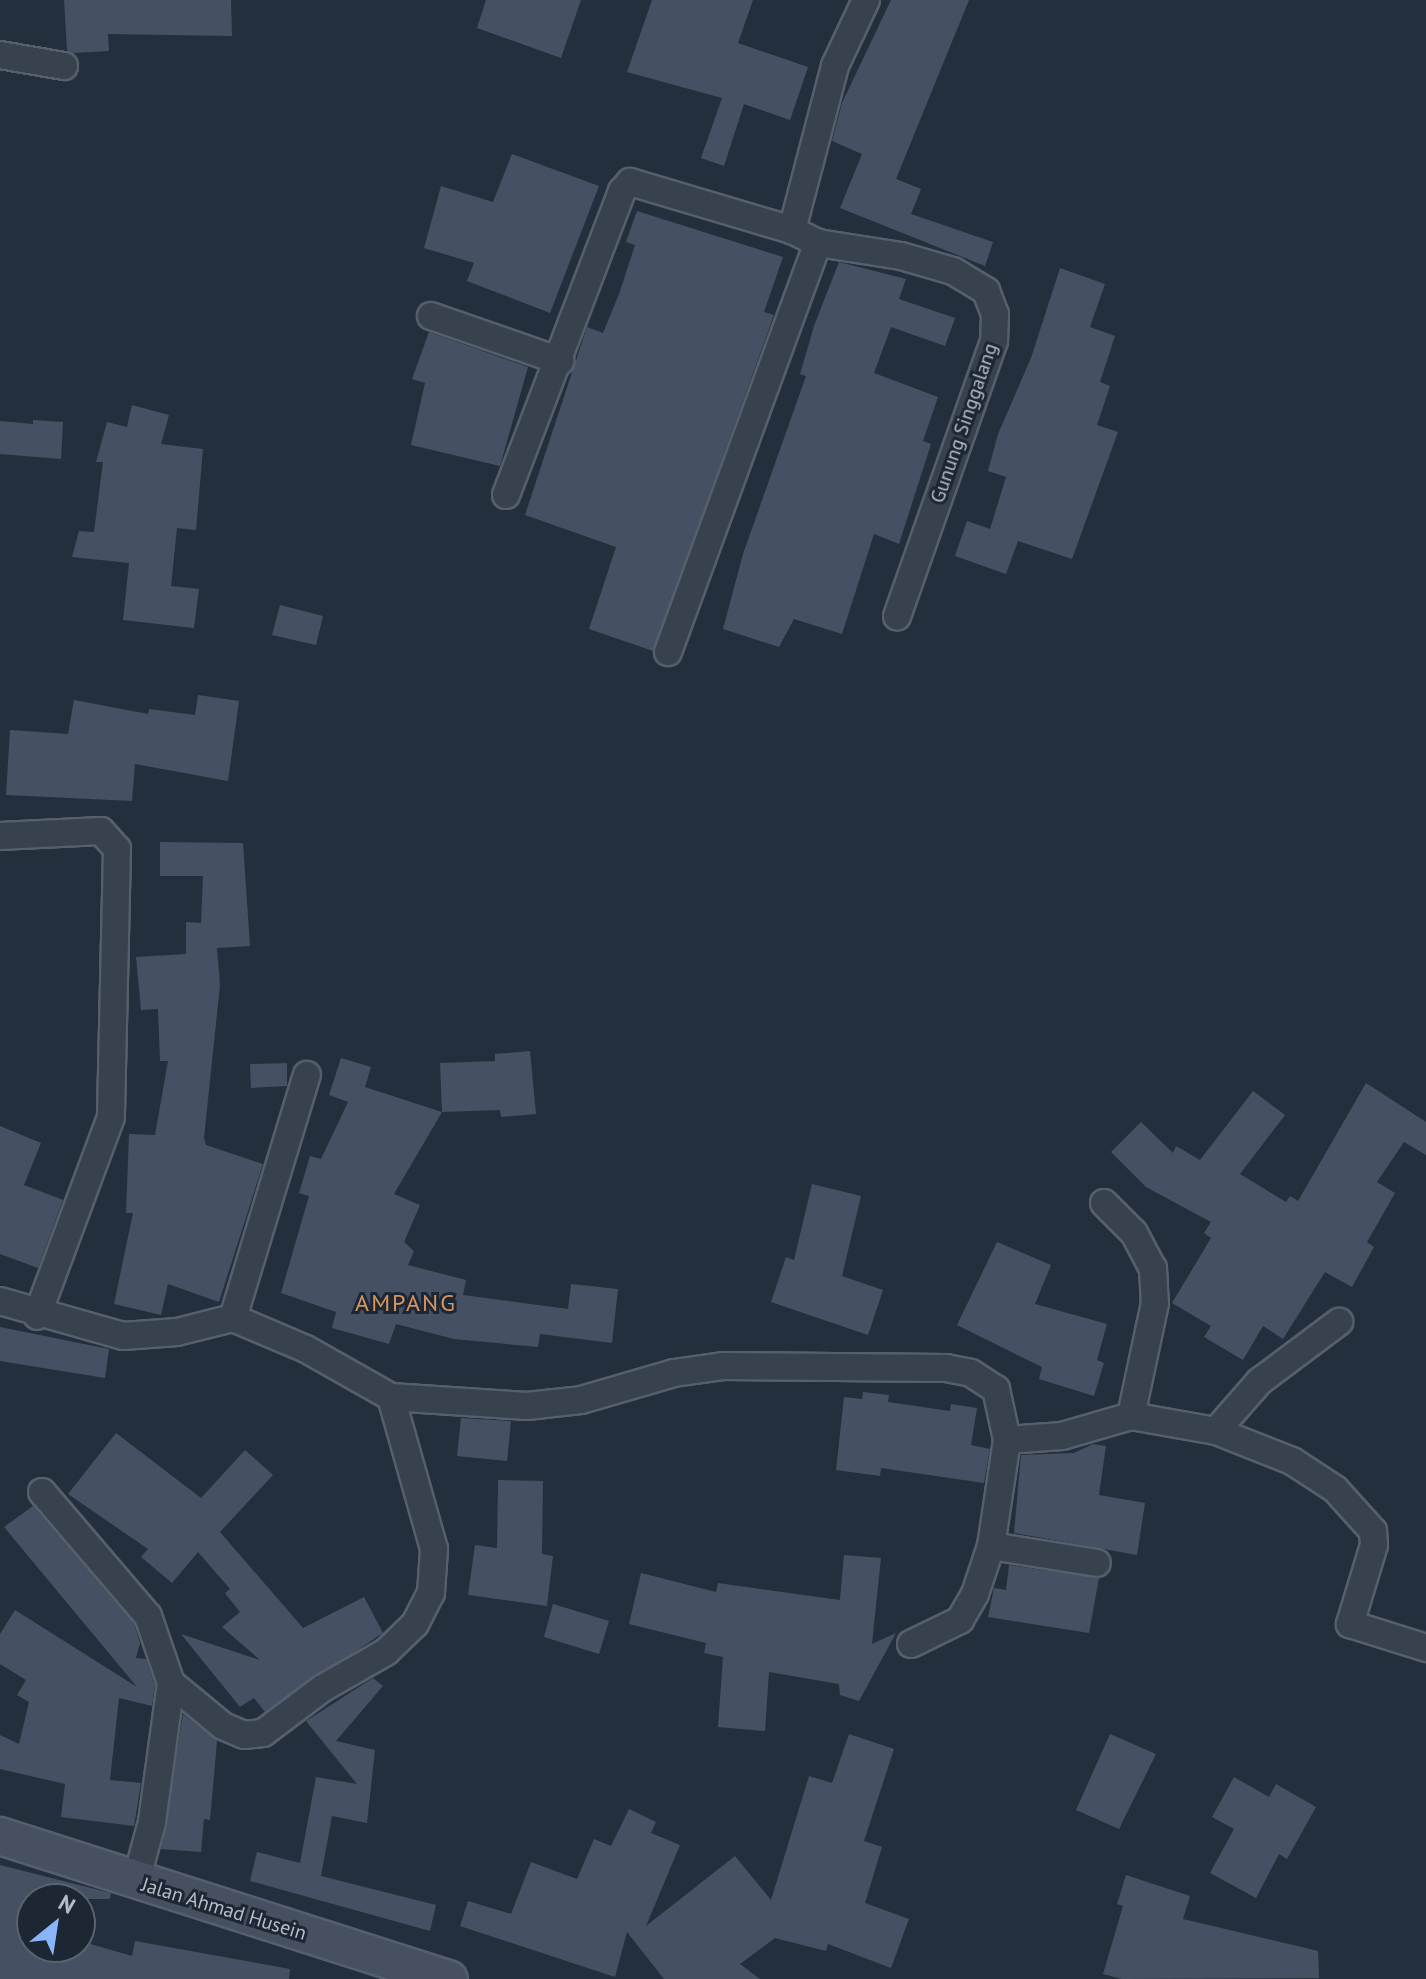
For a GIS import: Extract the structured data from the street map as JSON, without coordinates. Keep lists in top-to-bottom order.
{
  "streets": {
    "main road": ["Jalan Ahmad Husein"],
    "street": ["Gunung Singgalang"]
  },
  "districts": ["AMPANG"],
  "north": "top right"
}
